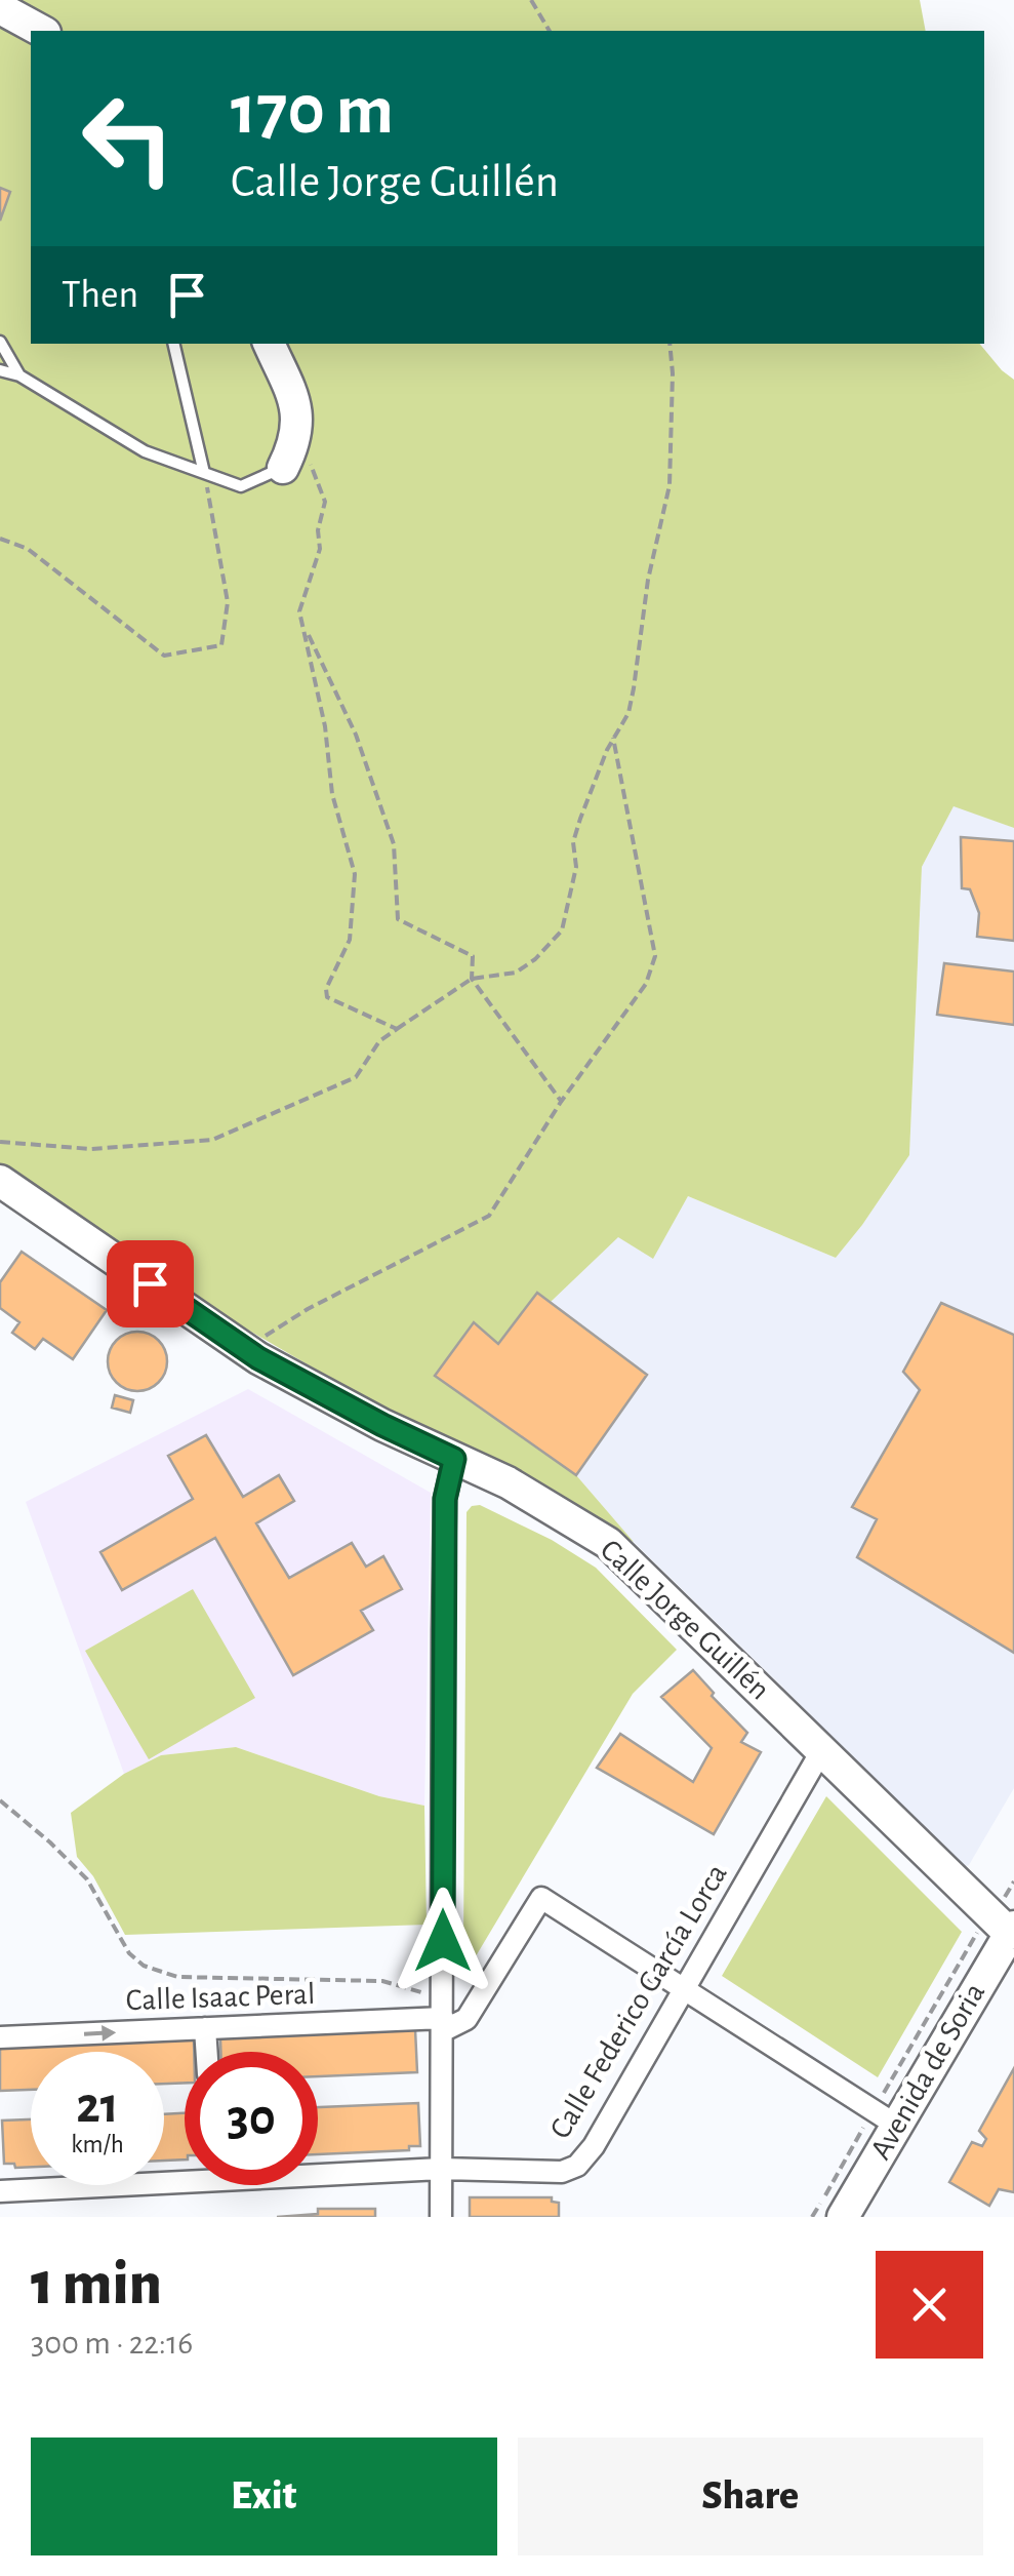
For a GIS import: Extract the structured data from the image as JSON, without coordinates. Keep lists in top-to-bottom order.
{
  "streets": {
    "street": [
      "Calle Jorge Guillén",
      "Calle Isaac Peral",
      "Calle Federico García Lorca",
      "Avenida de Soria"
    ]
  },
  "crossings": [
    ["Calle Jorge Guillén", "Calle Federico García Lorca"],
    ["Calle Jorge Guillén", "Avenida de Soria"]
  ],
  "page": {
    "turn": ["170 m", "Calle Jorge Guillén"],
    "then": "Then",
    "speed": "21 km/h",
    "limit": "30",
    "heading": ["1 min", "300 m · 22:16"],
    "buttons": ["Exit", "Share"]
  }
}
